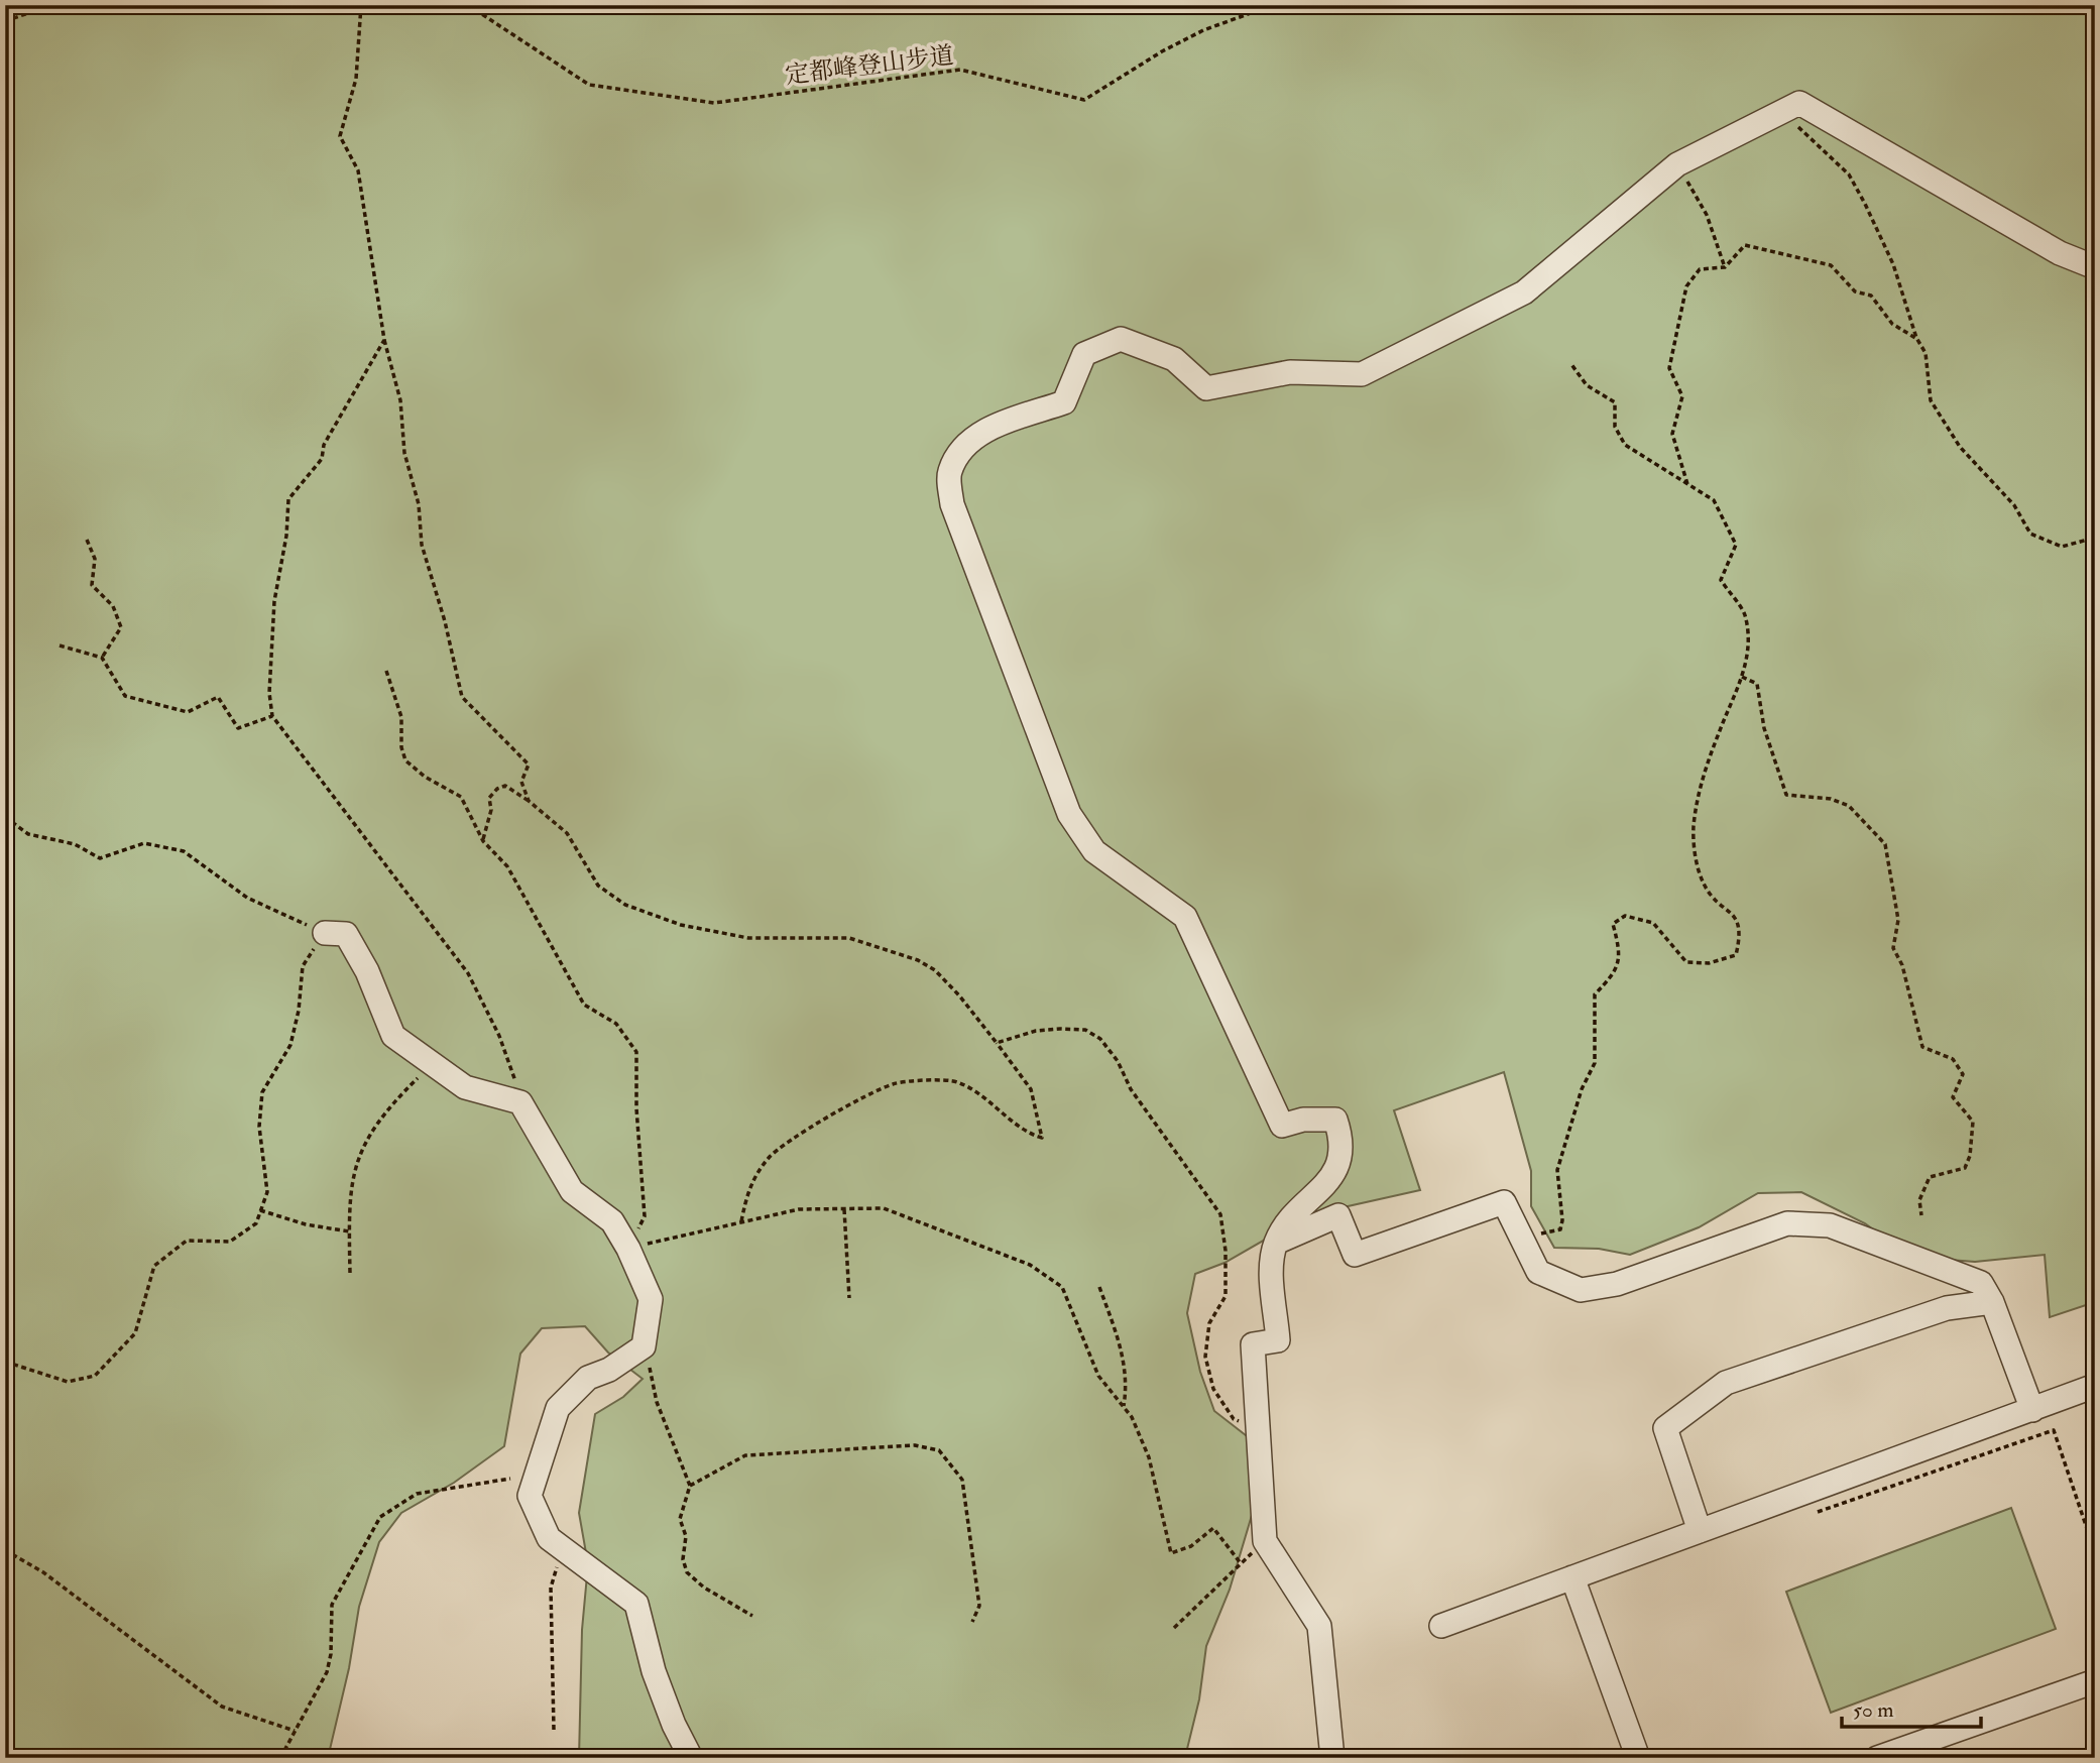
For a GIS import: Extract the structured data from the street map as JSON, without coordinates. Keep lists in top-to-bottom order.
{
  "streets": {
    "path": ["定都峰登山步道"]
  },
  "scale_bar": "50 m"
}
